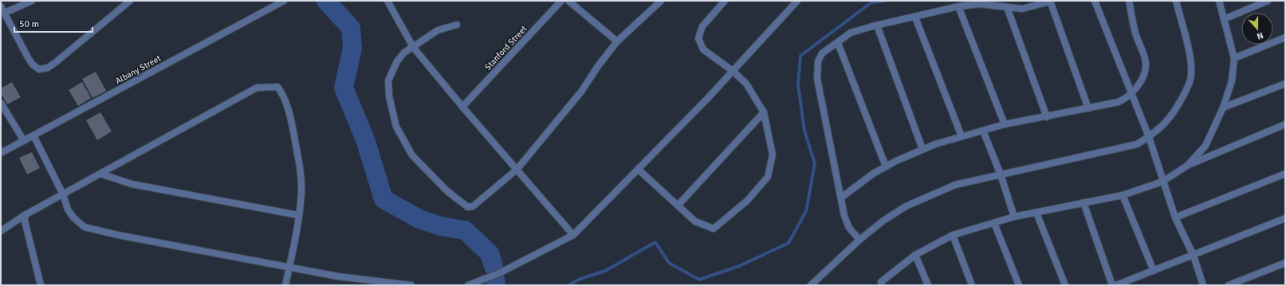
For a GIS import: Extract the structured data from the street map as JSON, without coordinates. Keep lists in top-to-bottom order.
{
  "streets": {
    "street": ["Stanford Street", "Albany Street"]
  },
  "scale_bar": "50 m",
  "north": "bottom"
}
